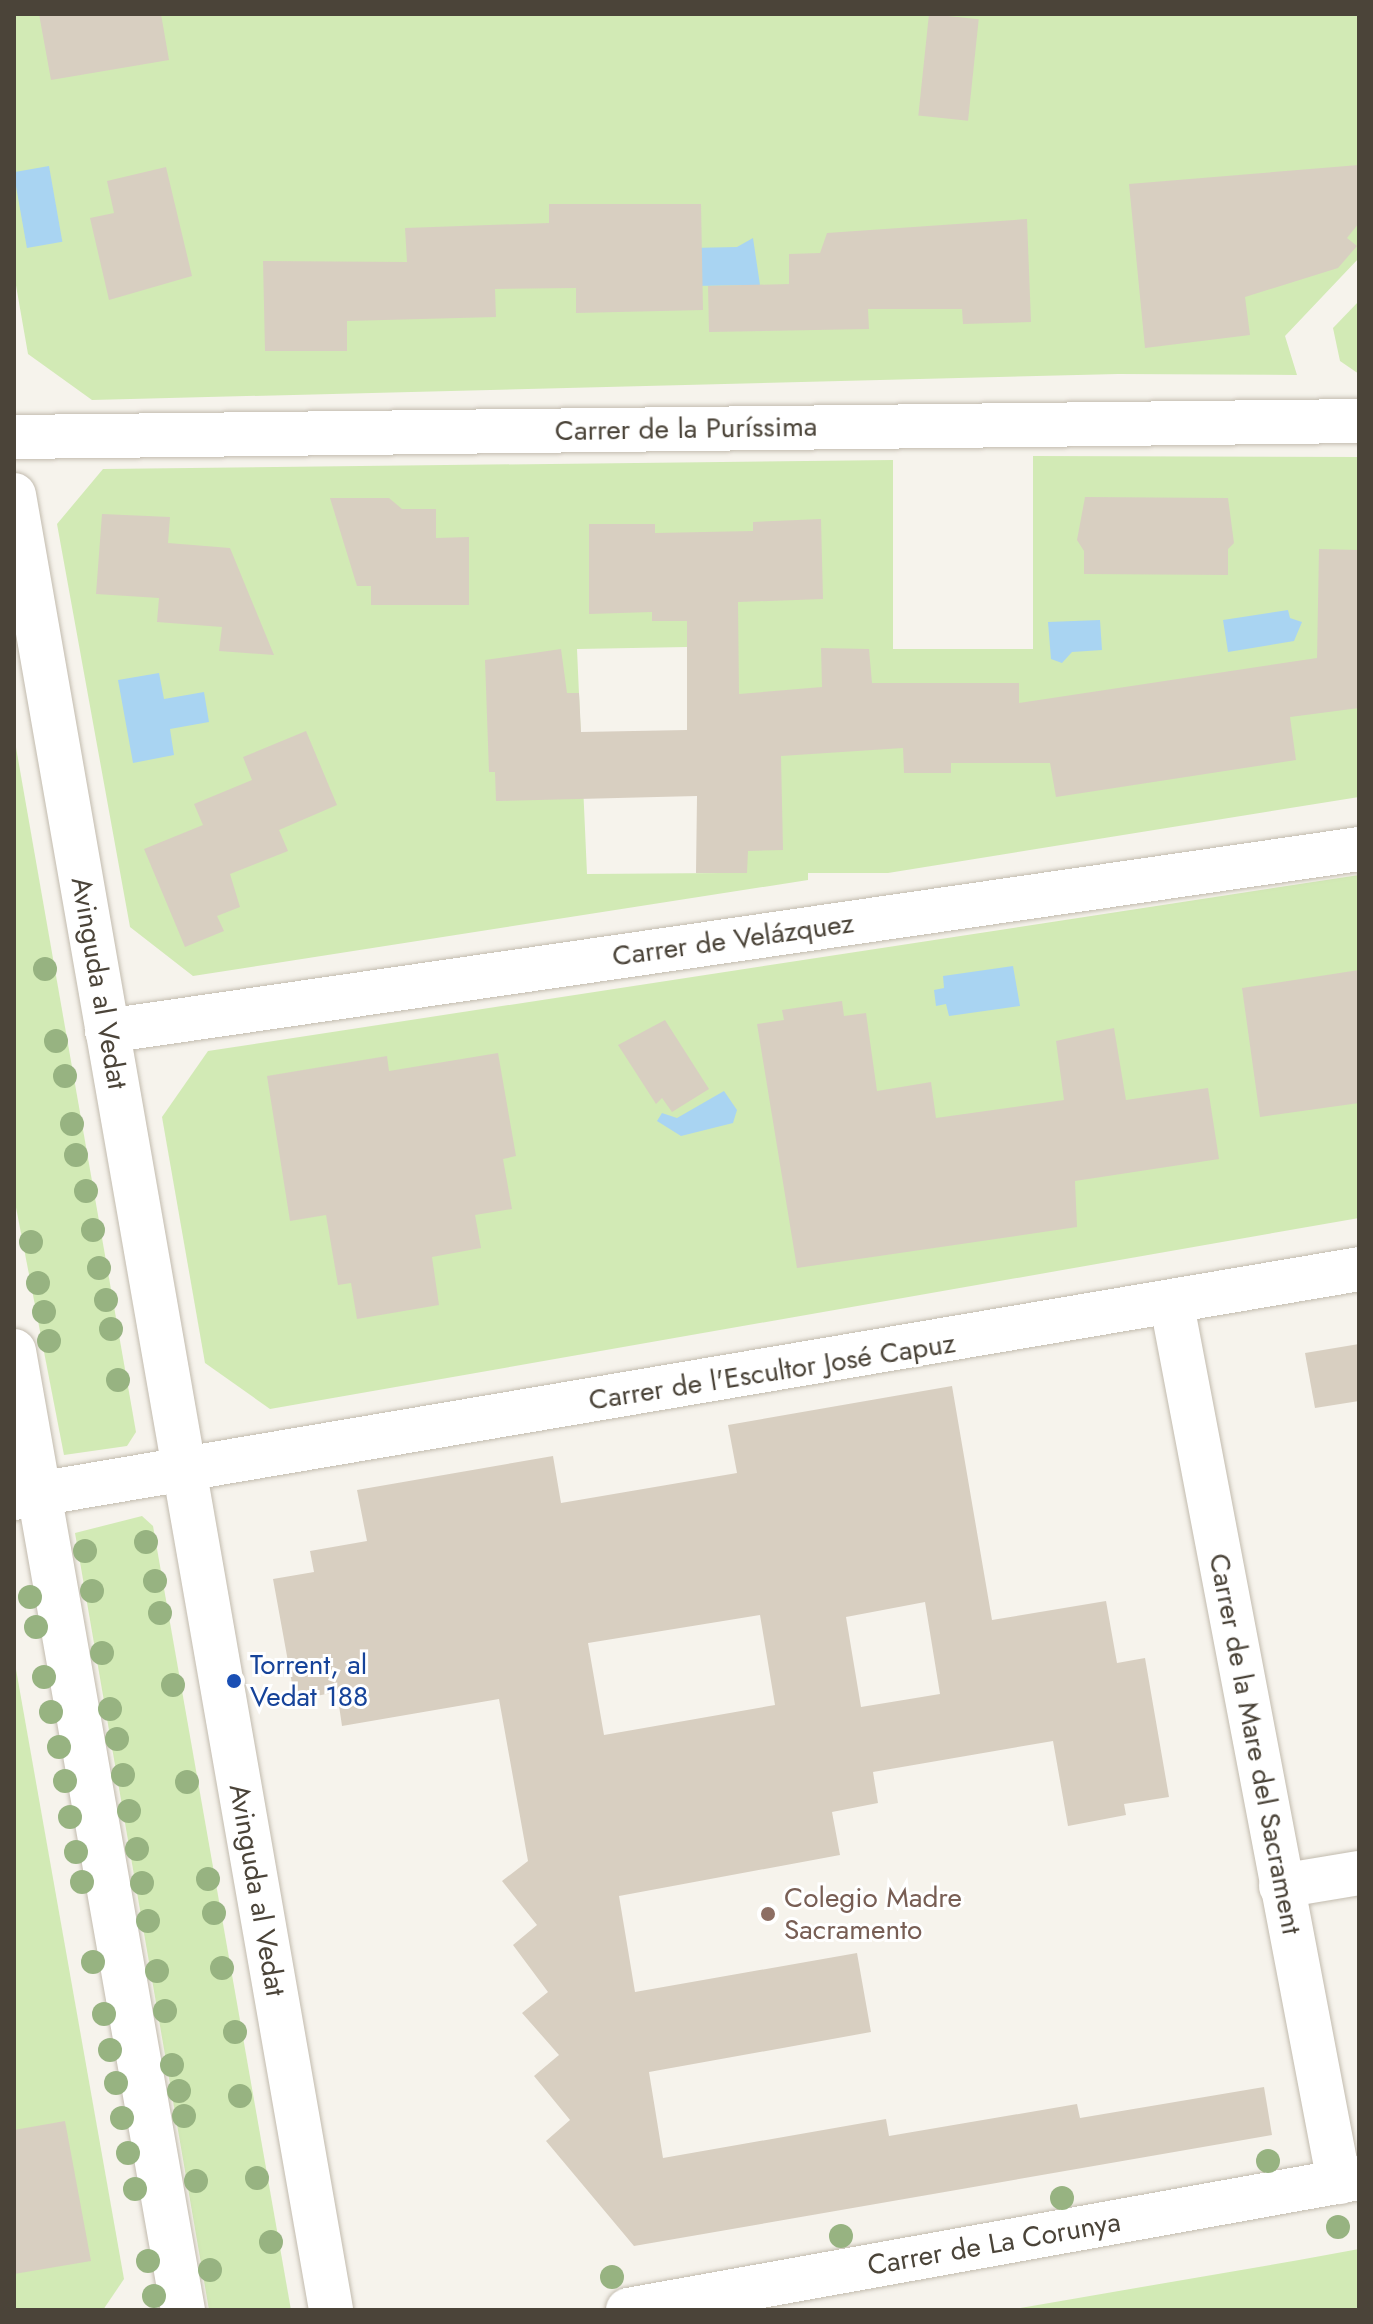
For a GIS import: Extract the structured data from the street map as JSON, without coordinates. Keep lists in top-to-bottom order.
{
  "streets": {
    "street": [
      "Carrer de la Puríssima",
      "Carrer de Velázquez",
      "Avinguda al Vedat",
      "Carrer de l'Escultor José Capuz",
      "Carrer de la Mare del Sacrament",
      "Carrer de La Corunya"
    ]
  },
  "crossings": [
    ["Carrer de Velázquez", "Avinguda al Vedat"],
    ["Avinguda al Vedat", "Carrer de l'Escultor José Capuz"],
    ["Carrer de l'Escultor José Capuz", "Carrer de la Mare del Sacrament"],
    ["Carrer de la Mare del Sacrament", "Carrer de La Corunya"]
  ],
  "places": ["Torrent, al Vedat 188", "Colegio Madre Sacramento"]
}
